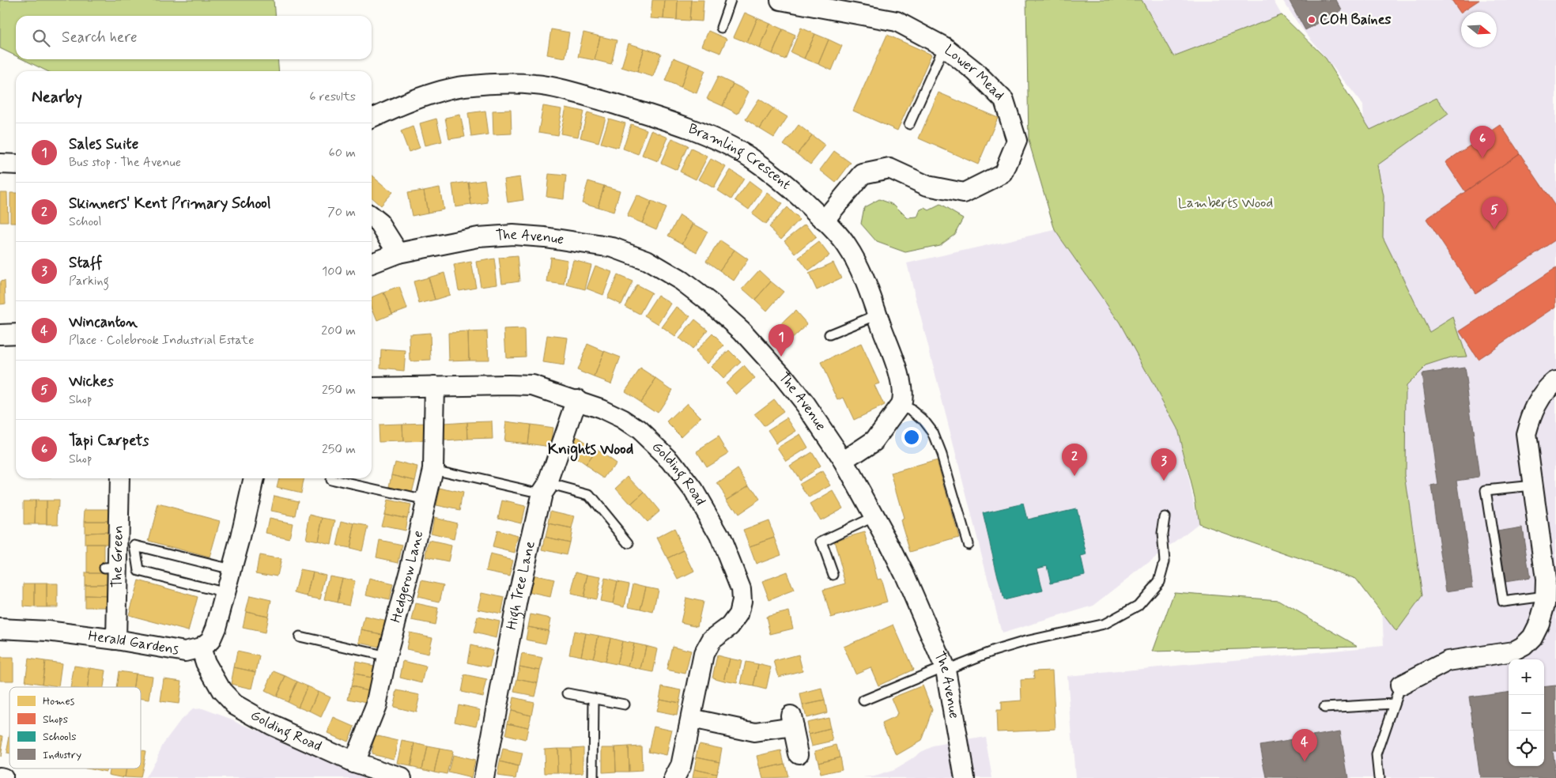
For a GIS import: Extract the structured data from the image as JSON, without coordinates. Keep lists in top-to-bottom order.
{
  "streets": {
    "street": [
      "Lower Mead",
      "Bramling Crescent",
      "The Avenue",
      "Golding Road",
      "The Green",
      "Hedgerow Lane",
      "High Tree Lane",
      "Herald Gardens"
    ]
  },
  "crossings": [
    ["Lower Mead", "Bramling Crescent"],
    ["Golding Road", "Hedgerow Lane"],
    ["Golding Road", "High Tree Lane"],
    ["Golding Road", "Herald Gardens"],
    ["The Green", "Herald Gardens"]
  ],
  "districts": ["Knights Wood"],
  "parks": ["Lamberts Wood"],
  "places": ["COH Baines"],
  "legend": [
    "Homes",
    "Shops",
    "Schools",
    "Industry"
  ],
  "north": "right",
  "page": {
    "search": "Search here",
    "heading": ["Nearby", "6 results"],
    "list": [
      {
        "mark": "1",
        "name": "Sales Suite",
        "note": "Bus stop · The Avenue",
        "value": "60 m"
      },
      {
        "mark": "2",
        "name": "Skinners' Kent Primary School",
        "note": "School",
        "value": "70 m"
      },
      {
        "mark": "3",
        "name": "Staff",
        "note": "Parking",
        "value": "100 m"
      },
      {
        "mark": "4",
        "name": "Wincanton",
        "note": "Place · Colebrook Industrial Estate",
        "value": "200 m"
      },
      {
        "mark": "5",
        "name": "Wickes",
        "note": "Shop",
        "value": "250 m"
      },
      {
        "mark": "6",
        "name": "Tapi Carpets",
        "note": "Shop",
        "value": "250 m"
      }
    ],
    "pins": [
      "6",
      "5",
      "1",
      "2",
      "3",
      "4"
    ],
    "map_buttons": ["+", "−"]
  }
}
